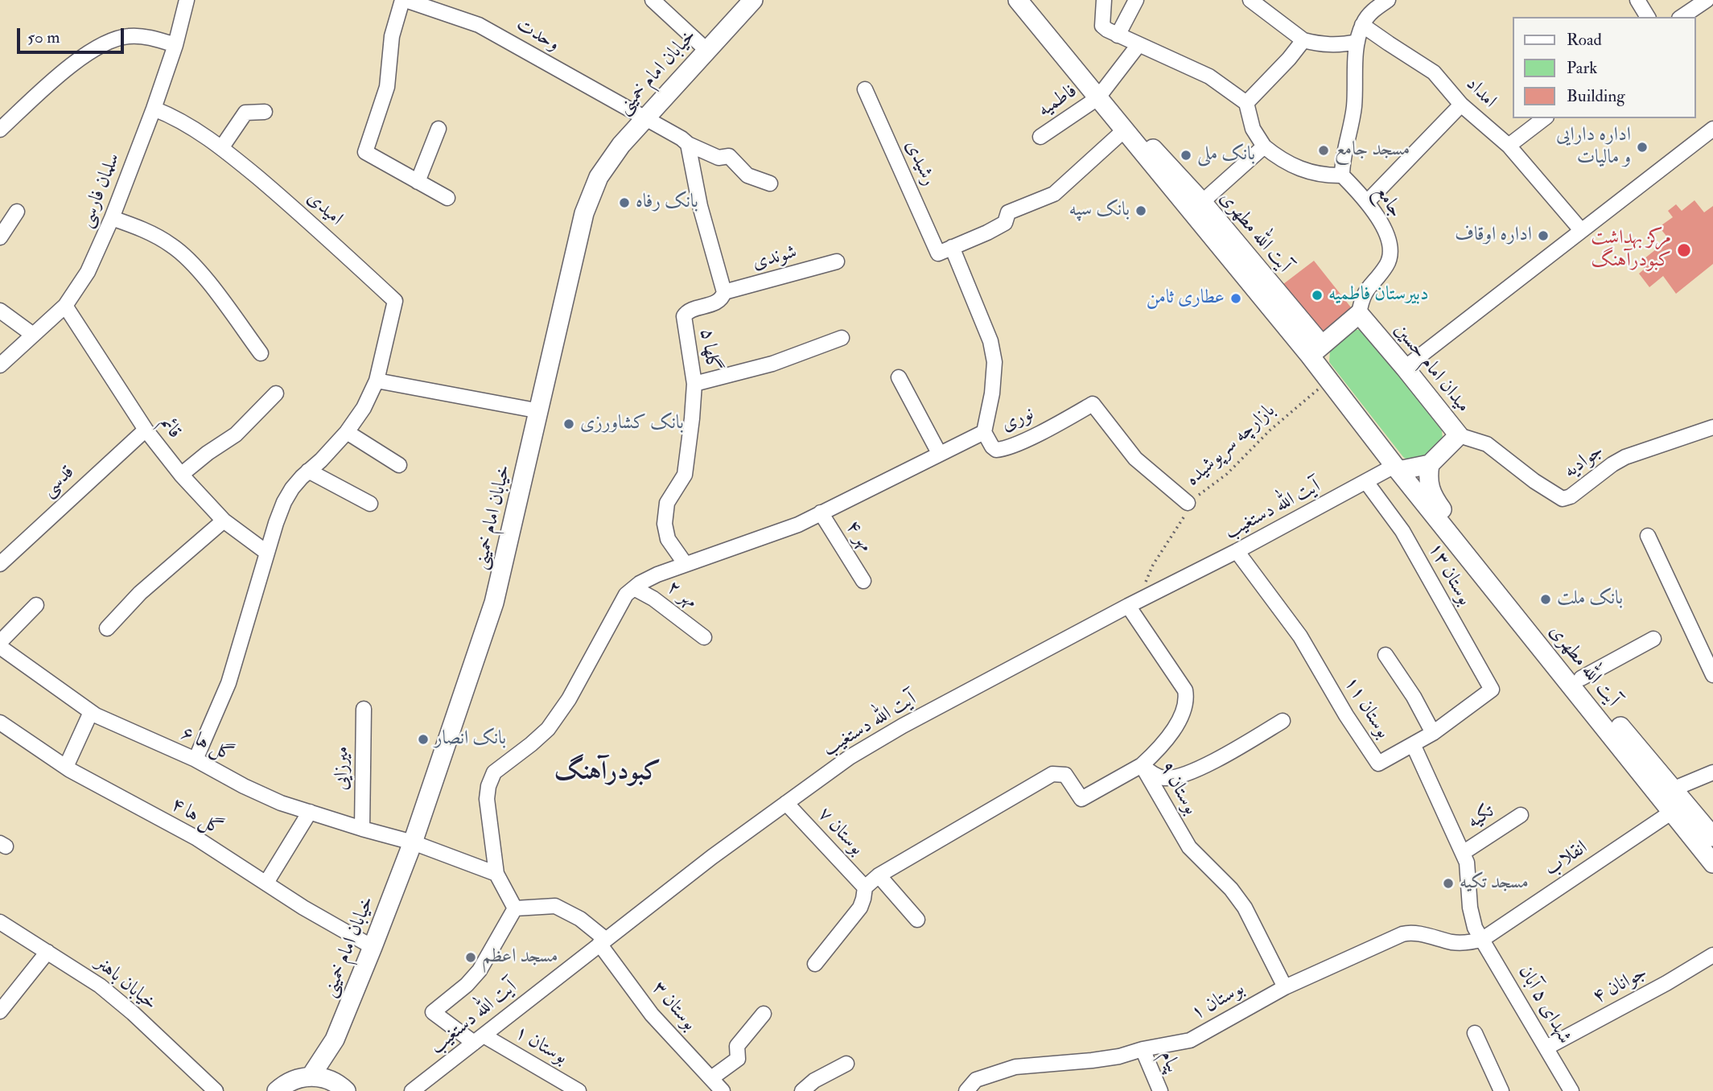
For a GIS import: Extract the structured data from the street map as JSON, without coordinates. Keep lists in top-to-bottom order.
{
  "streets": {
    "main road": ["خیابان امام خمینی", "آیت الله مطهری", "میدان امام حسین"],
    "street": [
      "وحدت",
      "امداد",
      "فاطمیه",
      "رشیدی",
      "سلمان فارسی",
      "جامع",
      "امیدی",
      "شوندی",
      "گلها ۵",
      "نوری",
      "قائم",
      "جوادیه",
      "قدسی",
      "آیت الله دستغیب",
      "مهر ۴",
      "بوستان ۱۳",
      "مهر ۲",
      "بوستان ۱۱",
      "گل ها ۶",
      "میرزایی",
      "بوستان ۹",
      "گل ها ۴",
      "تکیه",
      "بوستان ۷",
      "انقلاب",
      "خیابان باهنر",
      "جوانان ۴",
      "بوستان ۱",
      "شهدای ۵ آبان",
      "بوستان ۳",
      "پیام"
    ],
    "path": ["بازارچه سرپوشیده"]
  },
  "crossings": [
    ["وحدت", "خیابان امام خمینی"],
    ["خیابان امام خمینی", "گل ها ۶"],
    ["خیابان امام خمینی", "گل ها ۴"],
    ["فاطمیه", "آیت الله مطهری"],
    ["رشیدی", "نوری"],
    ["سلمان فارسی", "امیدی"],
    ["سلمان فارسی", "قائم"],
    ["جامع", "میدان امام حسین"],
    ["آیت الله مطهری", "میدان امام حسین"],
    ["آیت الله مطهری", "آیت الله دستغیب"],
    ["آیت الله مطهری", "انقلاب"],
    ["شوندی", "گلها ۵"],
    ["میدان امام حسین", "جوادیه"],
    ["نوری", "بازارچه سرپوشیده"],
    ["قائم", "قدسی"],
    ["بازارچه سرپوشیده", "آیت الله دستغیب"],
    ["بازارچه سرپوشیده", "بوستان ۹"],
    ["آیت الله دستغیب", "بوستان ۱۳"],
    ["آیت الله دستغیب", "بوستان ۱۱"],
    ["آیت الله دستغیب", "بوستان ۹"],
    ["آیت الله دستغیب", "بوستان ۷"],
    ["آیت الله دستغیب", "بوستان ۱"],
    ["آیت الله دستغیب", "بوستان ۳"],
    ["بوستان ۱۱", "تکیه"],
    ["بوستان ۱۱", "انقلاب"],
    ["بوستان ۱۱", "بوستان ۱"],
    ["بوستان ۱۱", "شهدای ۵ آبان"],
    ["گل ها ۶", "میرزایی"],
    ["بوستان ۹", "بوستان ۱"],
    ["انقلاب", "بوستان ۱"],
    ["انقلاب", "شهدای ۵ آبان"],
    ["جوانان ۴", "شهدای ۵ آبان"],
    ["بوستان ۱", "شهدای ۵ آبان"],
    ["بوستان ۱", "بوستان ۳"],
    ["بوستان ۱", "پیام"]
  ],
  "districts": ["کبودرآهنگ"],
  "places": [
    "اداره دارایی و مالیات",
    "مسجد جامع",
    "بانک ملی",
    "بانک رفاه",
    "بانک سپه",
    "اداره اوقاف",
    "مرکز بهداشت کبودرآهنگ",
    "دبیرستان فاطمیه",
    "عطاری ثامن",
    "بانک کشاورزی",
    "بانک ملت",
    "بانک انصار",
    "مسجد تکیه",
    "مسجد اعظم"
  ],
  "legend": ["Road", "Park", "Building"],
  "scale_bar": "50 m"
}
